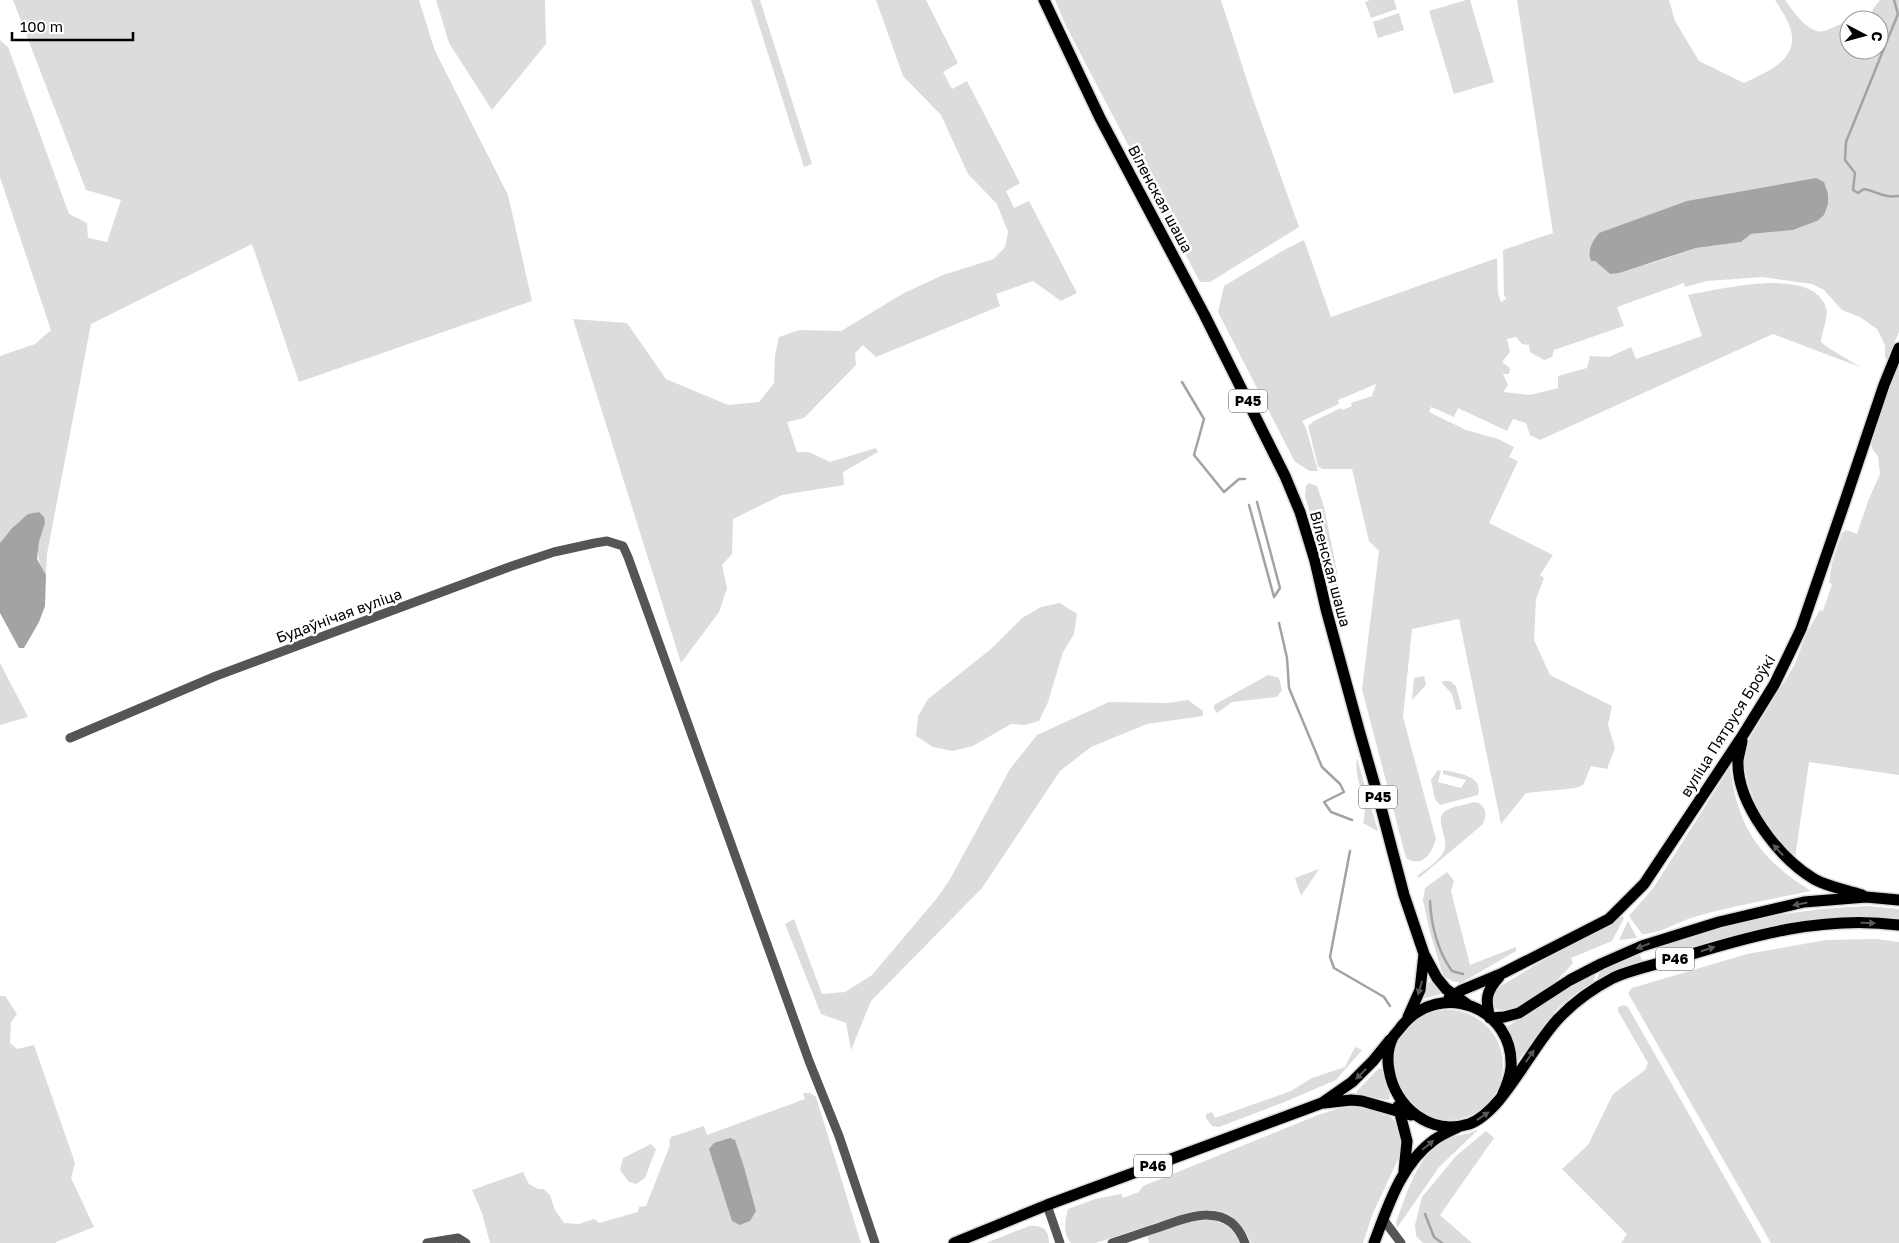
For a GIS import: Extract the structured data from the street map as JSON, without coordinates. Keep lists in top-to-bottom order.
{
  "streets": {
    "main road": [
      "Віленская шаша",
      "Р45",
      "вуліца Пятруся Броўкі",
      "Р46"
    ],
    "street": ["Будаўнічая вуліца"]
  },
  "crossings": [
    ["Віленская шаша", "Р45"],
    ["Р45", "вуліца Пятруся Броўкі"],
    ["Р45", "Р46"],
    ["вуліца Пятруся Броўкі", "Р46"]
  ],
  "scale_bar": "100 m",
  "north": "right"
}
